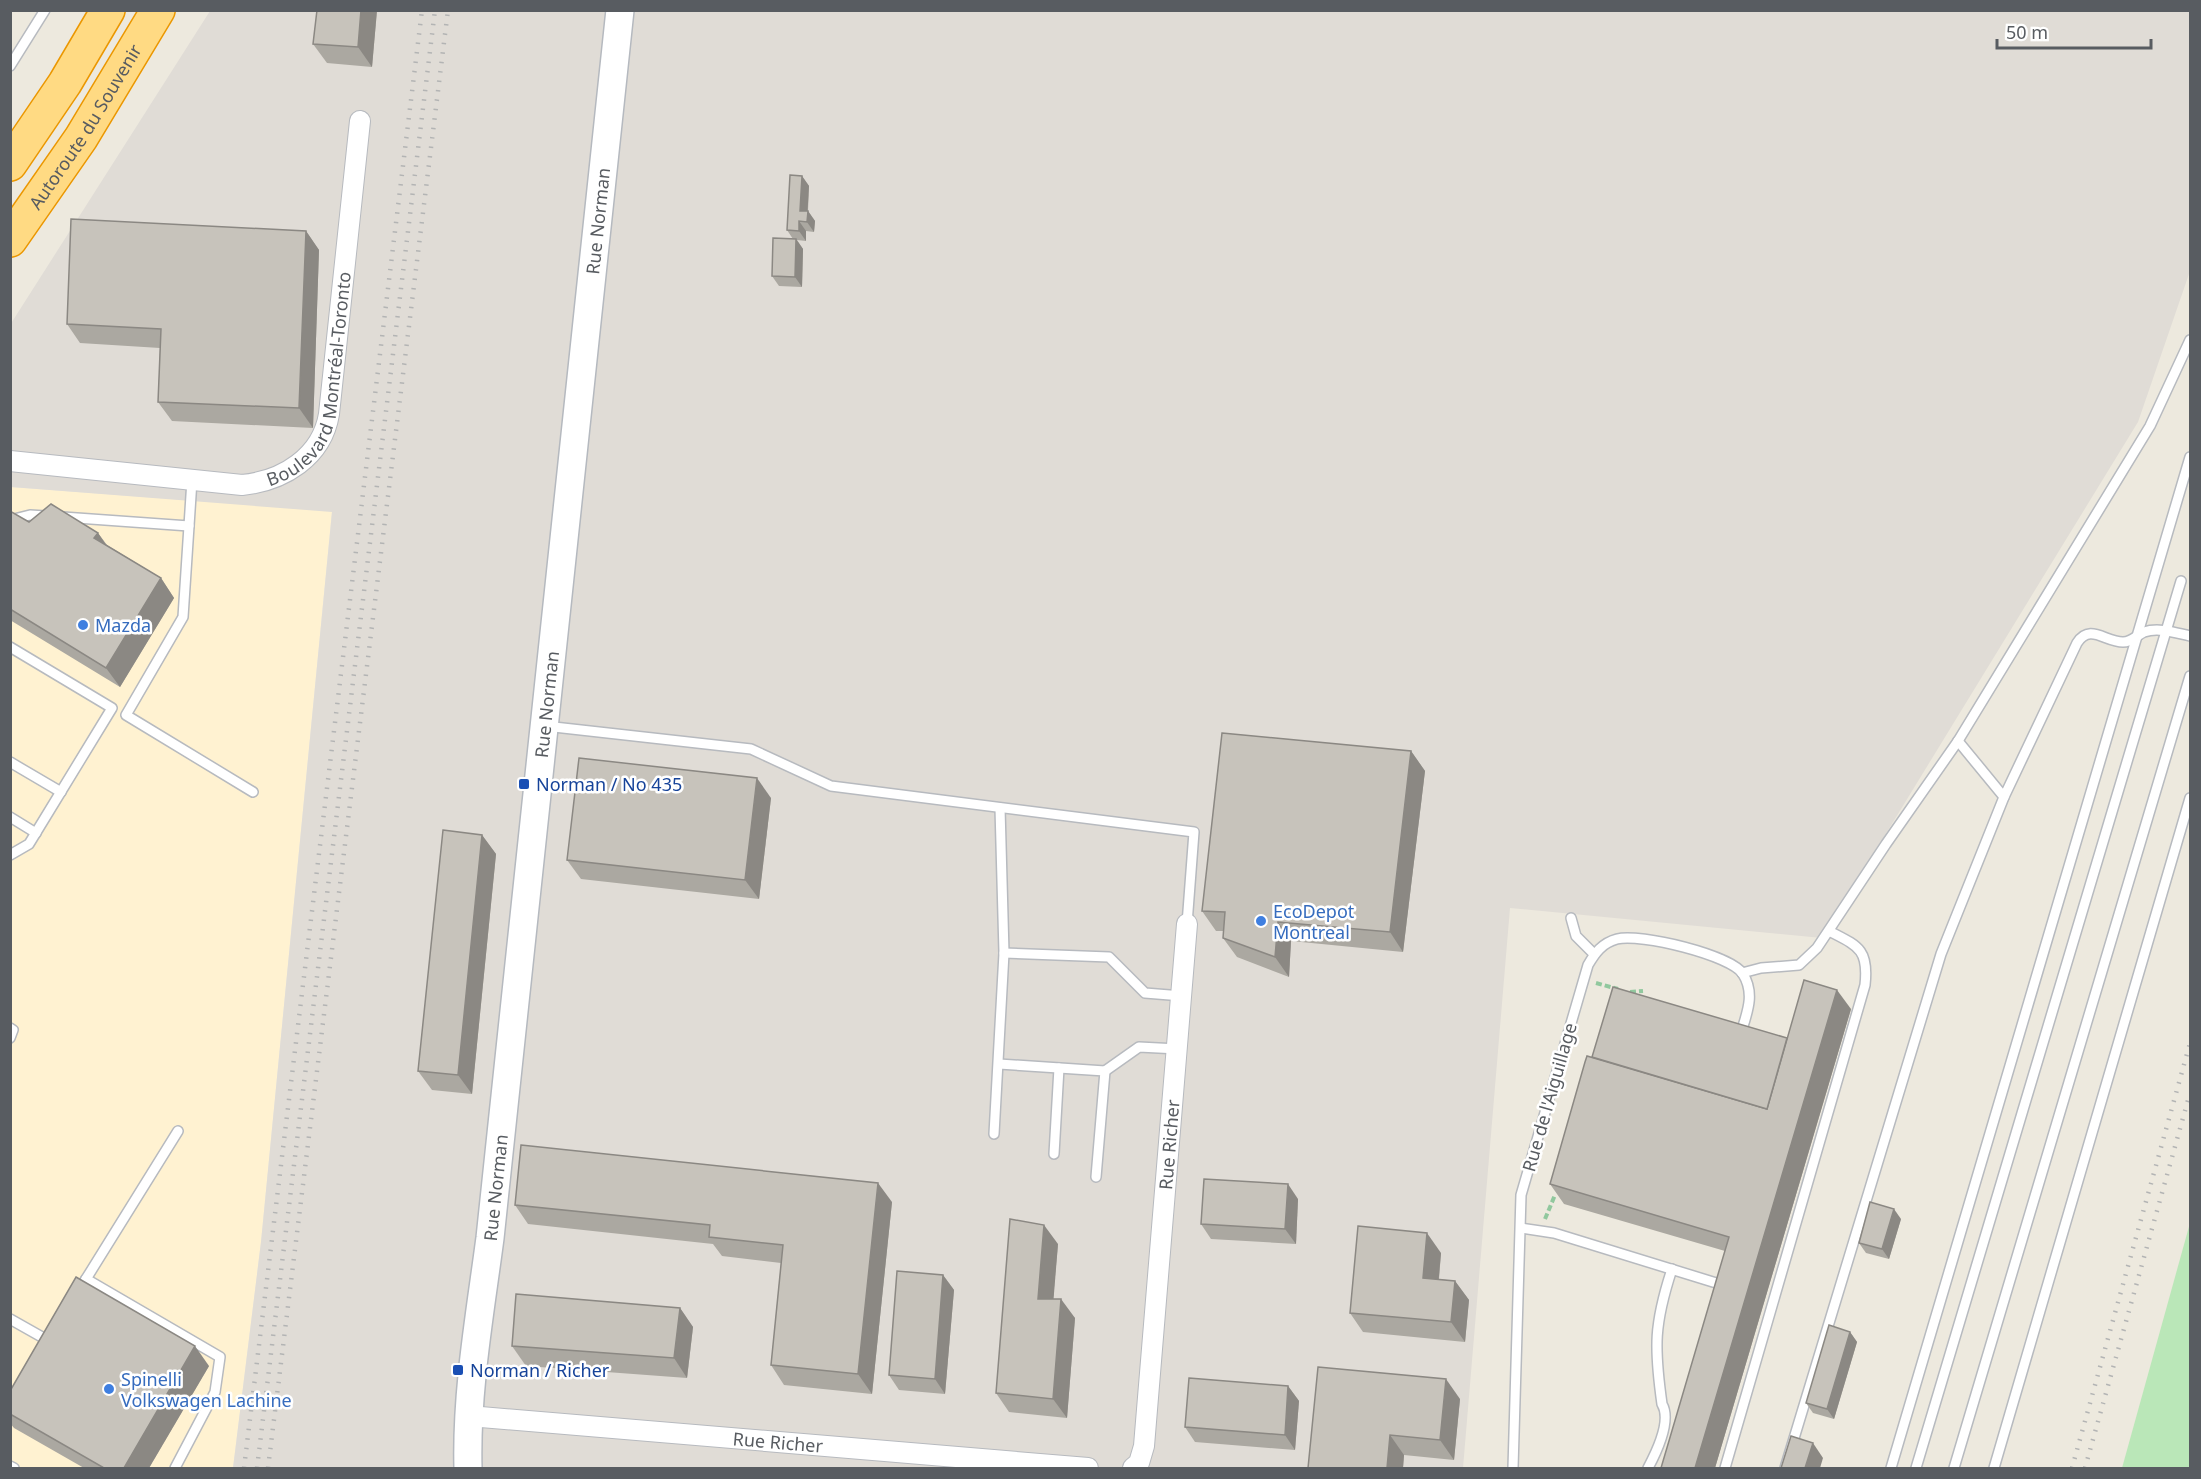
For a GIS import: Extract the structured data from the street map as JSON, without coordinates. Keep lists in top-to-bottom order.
{
  "streets": {
    "highway": ["Autoroute du Souvenir"],
    "street": ["Rue Norman", "Boulevard Montréal-Toronto", "Rue Richer"],
    "lane": ["Rue de l'Aiguillage"]
  },
  "crossings": [
    ["Rue Norman", "Rue Richer"]
  ],
  "places": {
    "other": ["Mazda", "EcoDepot Montreal", "Spinelli Volkswagen Lachine"],
    "transit": ["Norman / No 435", "Norman / Richer"]
  },
  "scale_bar": "50 m"
}
